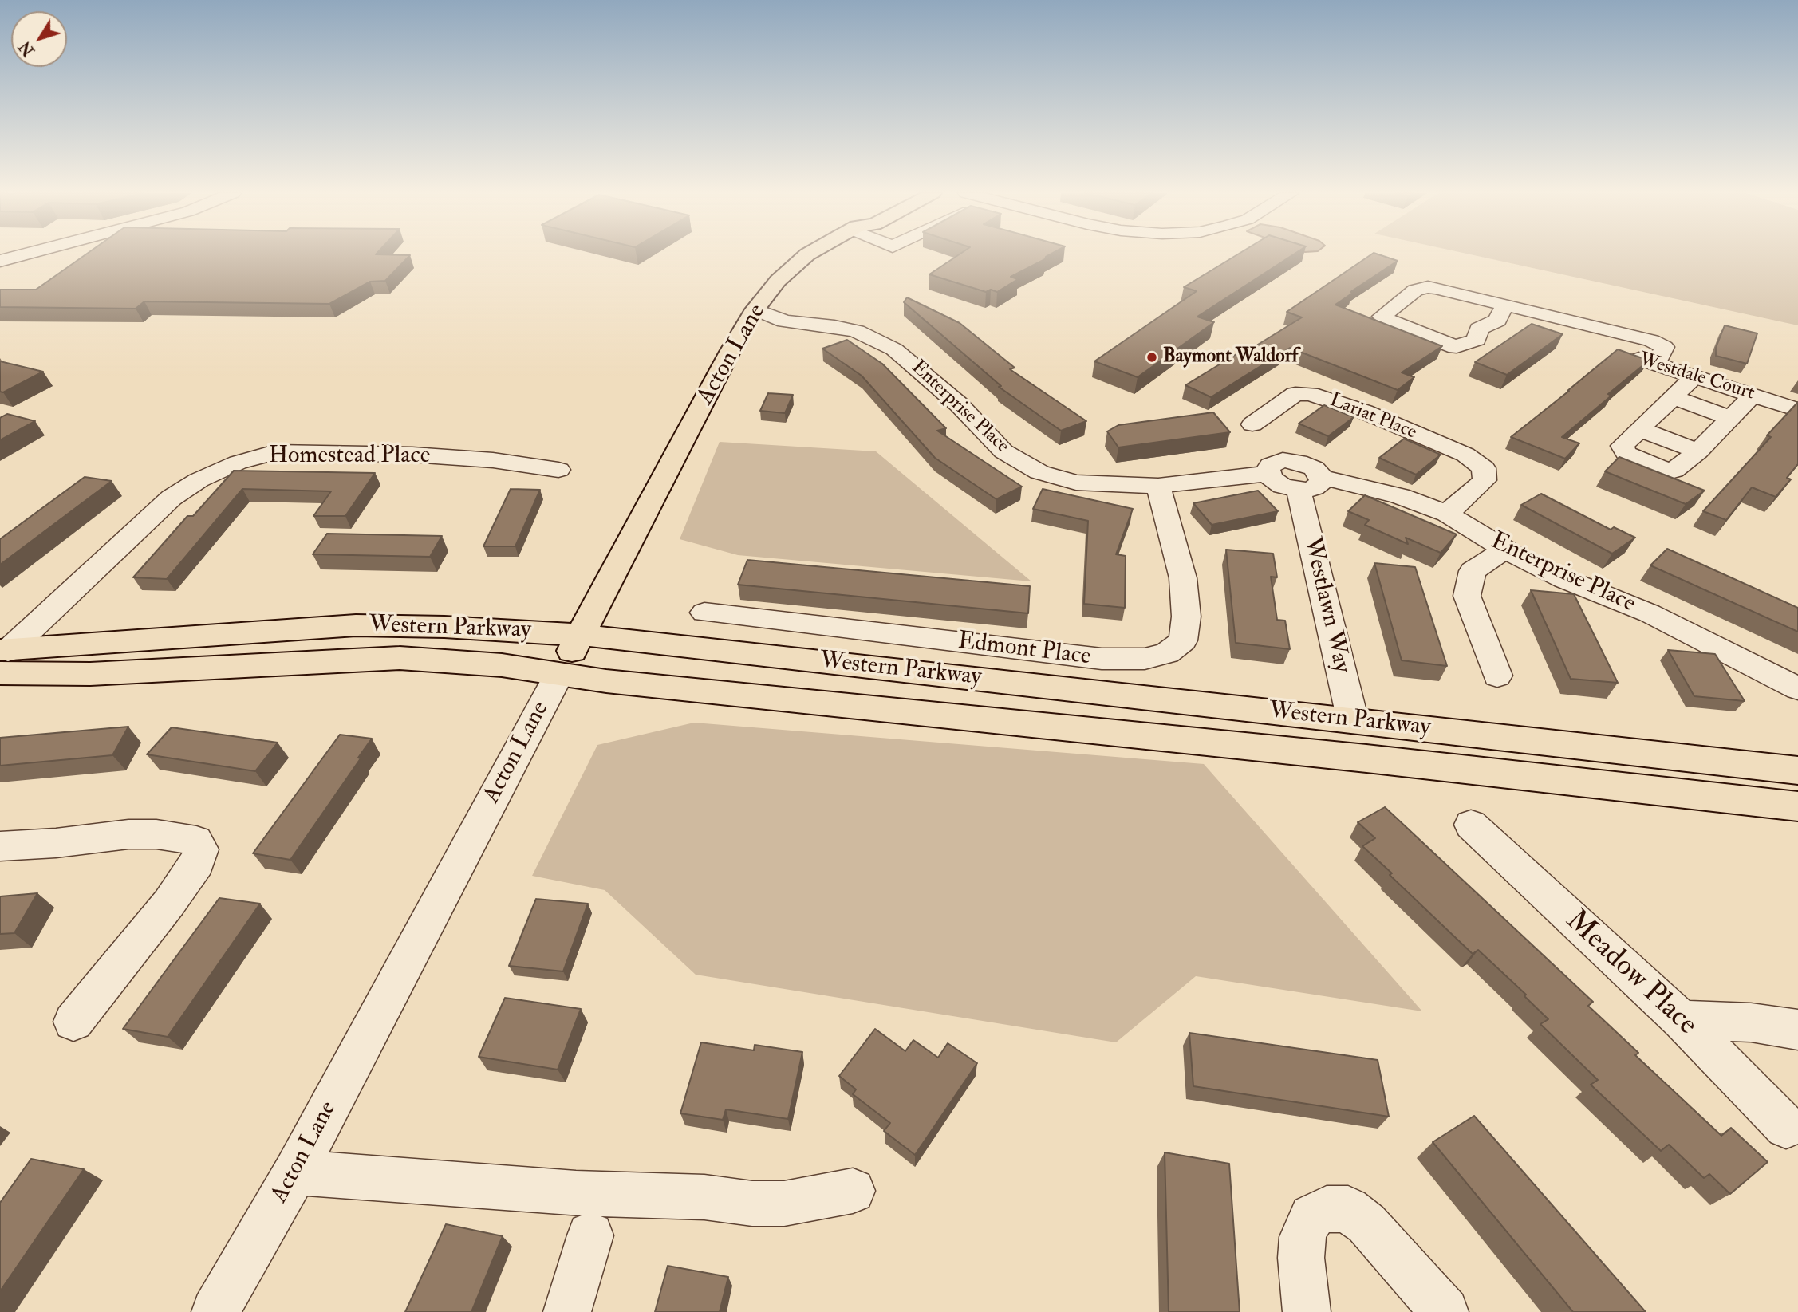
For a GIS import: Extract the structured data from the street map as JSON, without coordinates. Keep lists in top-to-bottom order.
{
  "streets": {
    "main road": ["Acton Lane", "Western Parkway"],
    "street": [
      "Westdale Court",
      "Enterprise Place",
      "Lariat Place",
      "Homestead Place",
      "Westlawn Way",
      "Edmont Place",
      "Meadow Place"
    ]
  },
  "crossings": [
    ["Acton Lane", "Enterprise Place"],
    ["Acton Lane", "Western Parkway"],
    ["Enterprise Place", "Westlawn Way"],
    ["Enterprise Place", "Edmont Place"],
    ["Homestead Place", "Western Parkway"],
    ["Westlawn Way", "Western Parkway"]
  ],
  "places": ["Baymont Waldorf"],
  "north": "bottom left"
}
